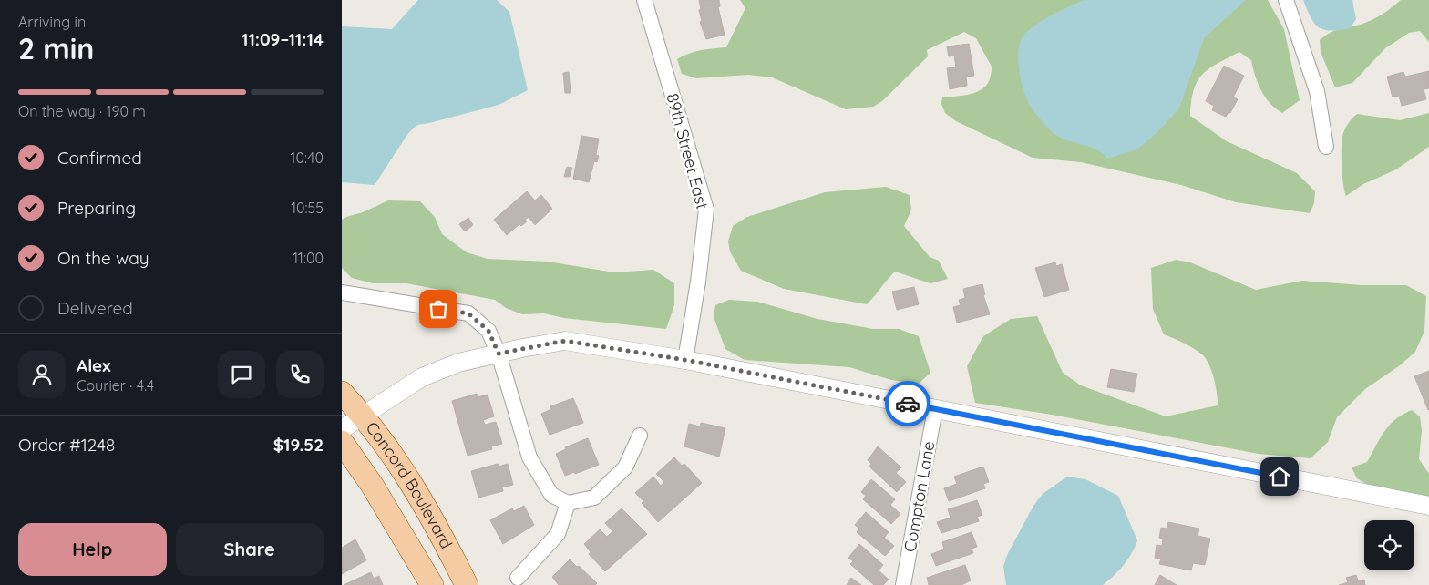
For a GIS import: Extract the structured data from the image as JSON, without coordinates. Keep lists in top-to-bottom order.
{
  "streets": {
    "main road": ["Concord Boulevard"],
    "street": ["89th Street East", "Compton Lane"]
  },
  "page": {
    "heading": ["2 min", "Arriving in", "11:09–11:14"],
    "panel": [
      "Alex",
      "Courier · 4.4",
      "Order #1248",
      "$19.52"
    ],
    "bar": "On the way · 190 m",
    "list": [
      ["Confirmed", "10:40"],
      ["Preparing", "10:55"],
      ["On the way", "11:00"],
      "Delivered"
    ],
    "buttons": ["Help", "Share"]
  }
}
